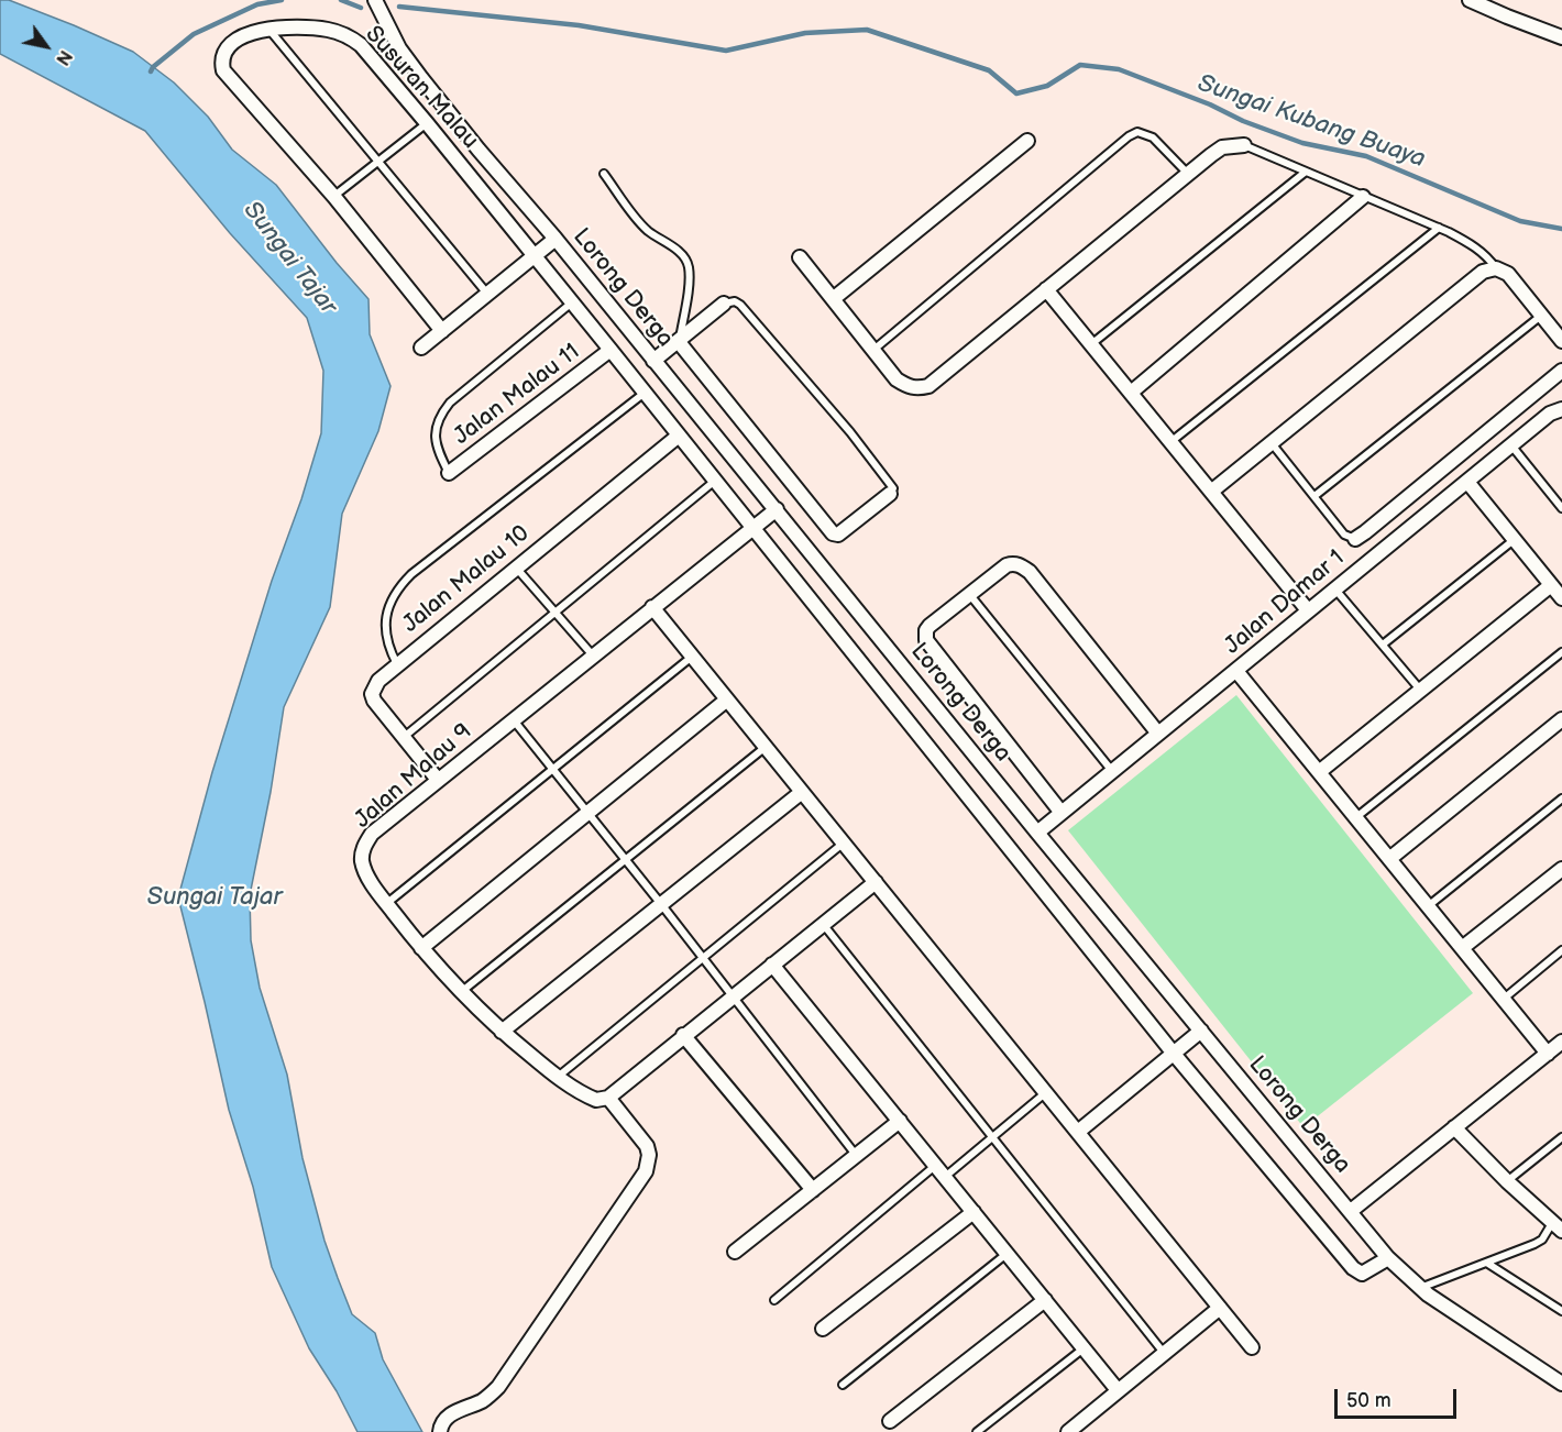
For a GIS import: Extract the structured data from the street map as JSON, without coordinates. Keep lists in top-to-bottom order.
{
  "streets": {
    "street": [
      "Susuran Malau",
      "Lorong Derga",
      "Jalan Malau 11",
      "Jalan Malau 10",
      "Jalan Damar 1",
      "Jalan Malau 9"
    ]
  },
  "crossings": [
    ["Susuran Malau", "Lorong Derga"],
    ["Susuran Malau", "Jalan Malau 11"],
    ["Susuran Malau", "Jalan Malau 10"],
    ["Susuran Malau", "Jalan Malau 9"],
    ["Lorong Derga", "Jalan Damar 1"],
    ["Lorong Derga", "Jalan Malau 9"],
    ["Jalan Malau 10", "Jalan Malau 9"]
  ],
  "water": ["Sungai Kubang Buaya", "Sungai Tajar"],
  "scale_bar": "50 m",
  "north": "bottom right"
}
